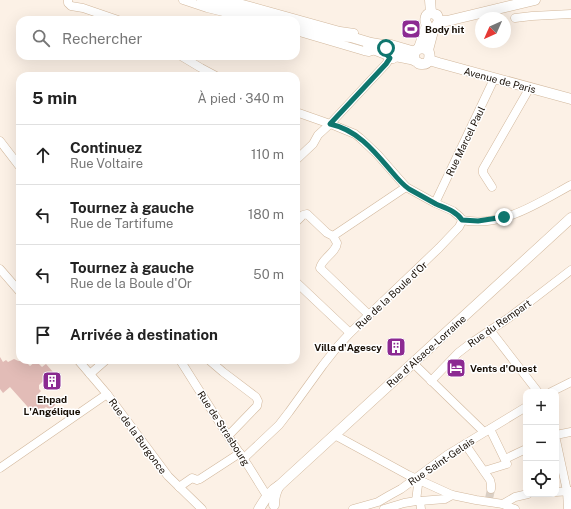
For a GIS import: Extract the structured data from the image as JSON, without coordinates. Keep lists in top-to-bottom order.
{
  "streets": {
    "main road": ["Avenue de Paris", "Rue d'Alsace-Lorraine"],
    "street": [
      "Rue Marcel Paul",
      "Rue de la Boule d'Or",
      "Rue du Rempart",
      "Rue de Strasbourg",
      "Rue de la Burgonce",
      "Rue Saint-Gelais"
    ]
  },
  "crossings": [
    ["Avenue de Paris", "Rue Marcel Paul"],
    ["Rue de la Boule d'Or", "Rue de Strasbourg"],
    ["Rue de la Boule d'Or", "Rue de la Burgonce"],
    ["Rue d'Alsace-Lorraine", "Rue de Strasbourg"]
  ],
  "places": {
    "sports": ["Body hit"],
    "building": ["Villa d'Agescy", "Ehpad L'Angélique"],
    "hotel": ["Vents d'Ouest"]
  },
  "north": "bottom left",
  "page": {
    "search": "Rechercher",
    "heading": ["5 min", "À pied · 340 m"],
    "list": [
      ["Continuez", "Rue Voltaire", "110 m"],
      ["Tournez à gauche", "Rue de Tartifume", "180 m"],
      ["Tournez à gauche", "Rue de la Boule d'Or", "50 m"],
      "Arrivée à destination"
    ],
    "map_buttons": ["+", "−"]
  }
}
